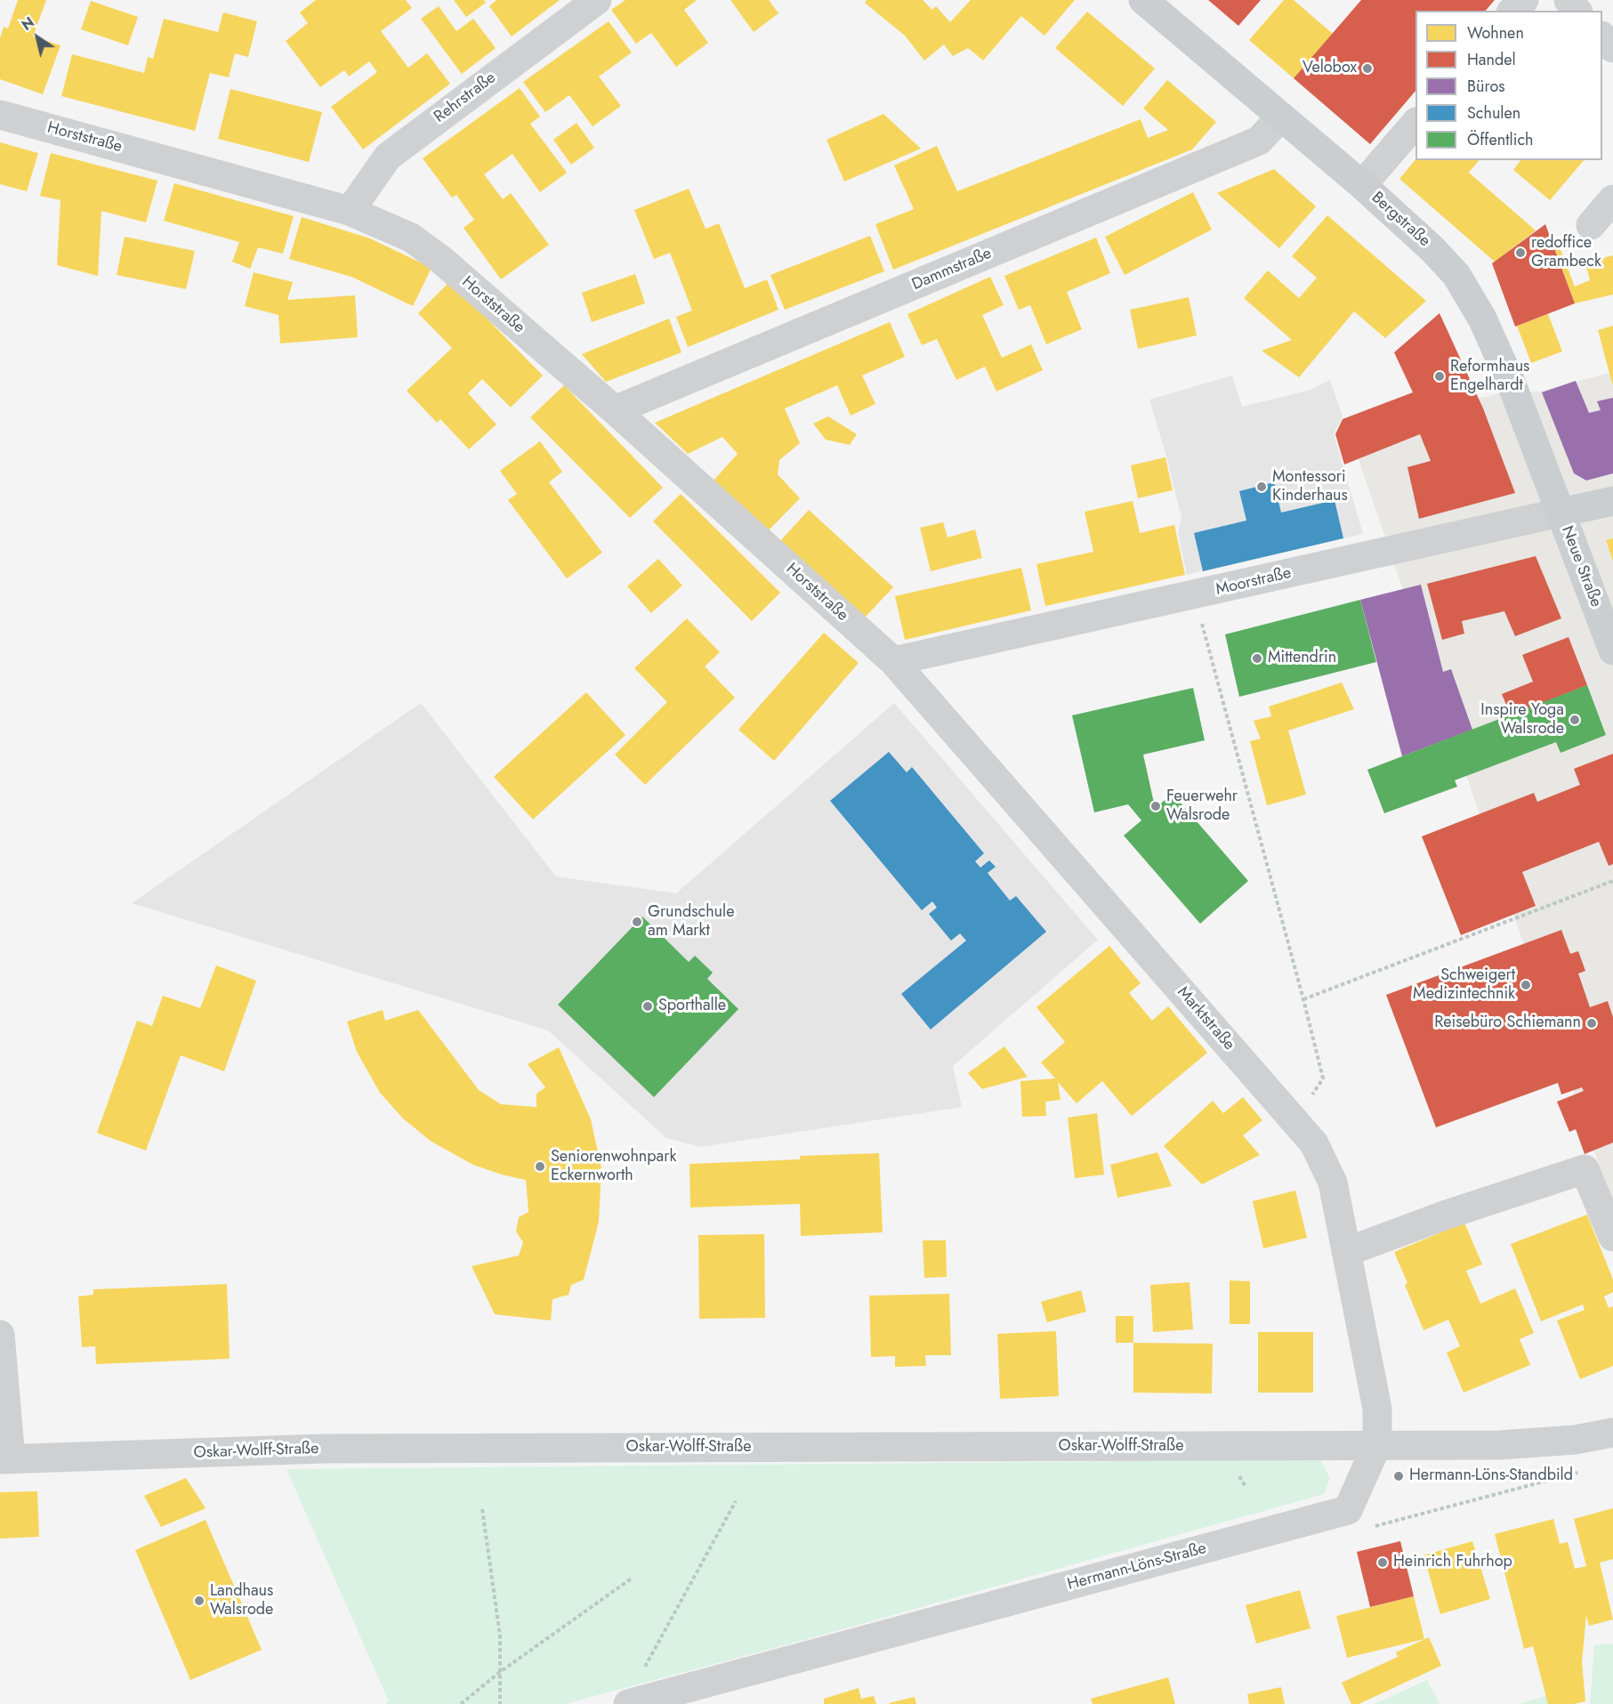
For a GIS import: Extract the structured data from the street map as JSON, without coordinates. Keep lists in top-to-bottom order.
{
  "streets": {
    "main road": ["Bergstraße", "Neue Straße", "Moorstraße"],
    "street": [
      "Rehrstraße",
      "Horststraße",
      "Dammstraße",
      "Marktstraße",
      "Oskar-Wolff-Straße",
      "Hermann-Löns-Straße"
    ]
  },
  "crossings": [
    ["Rehrstraße", "Horststraße"],
    ["Horststraße", "Dammstraße"],
    ["Horststraße", "Moorstraße"],
    ["Horststraße", "Marktstraße"],
    ["Bergstraße", "Dammstraße"],
    ["Bergstraße", "Neue Straße"],
    ["Bergstraße", "Moorstraße"],
    ["Neue Straße", "Moorstraße"],
    ["Moorstraße", "Marktstraße"],
    ["Marktstraße", "Oskar-Wolff-Straße"],
    ["Marktstraße", "Hermann-Löns-Straße"],
    ["Oskar-Wolff-Straße", "Hermann-Löns-Straße"]
  ],
  "places": [
    "Velobox",
    "redoffice Grambeck",
    "Reformhaus Engelhardt",
    "Montessori Kinderhaus",
    "Mittendrin",
    "Inspire Yoga Walsrode",
    "Feuerwehr Walsrode",
    "Grundschule am Markt",
    "Schweigert Medizintechnik",
    "Sporthalle",
    "Reisebüro Schiemann",
    "Seniorenwohnpark Eckernworth",
    "Hermann-Löns-Standbild",
    "Heinrich Fuhrhop",
    "Landhaus Walsrode"
  ],
  "legend": [
    "Wohnen",
    "Handel",
    "Büros",
    "Schulen",
    "Öffentlich"
  ],
  "north": "top left"
}
